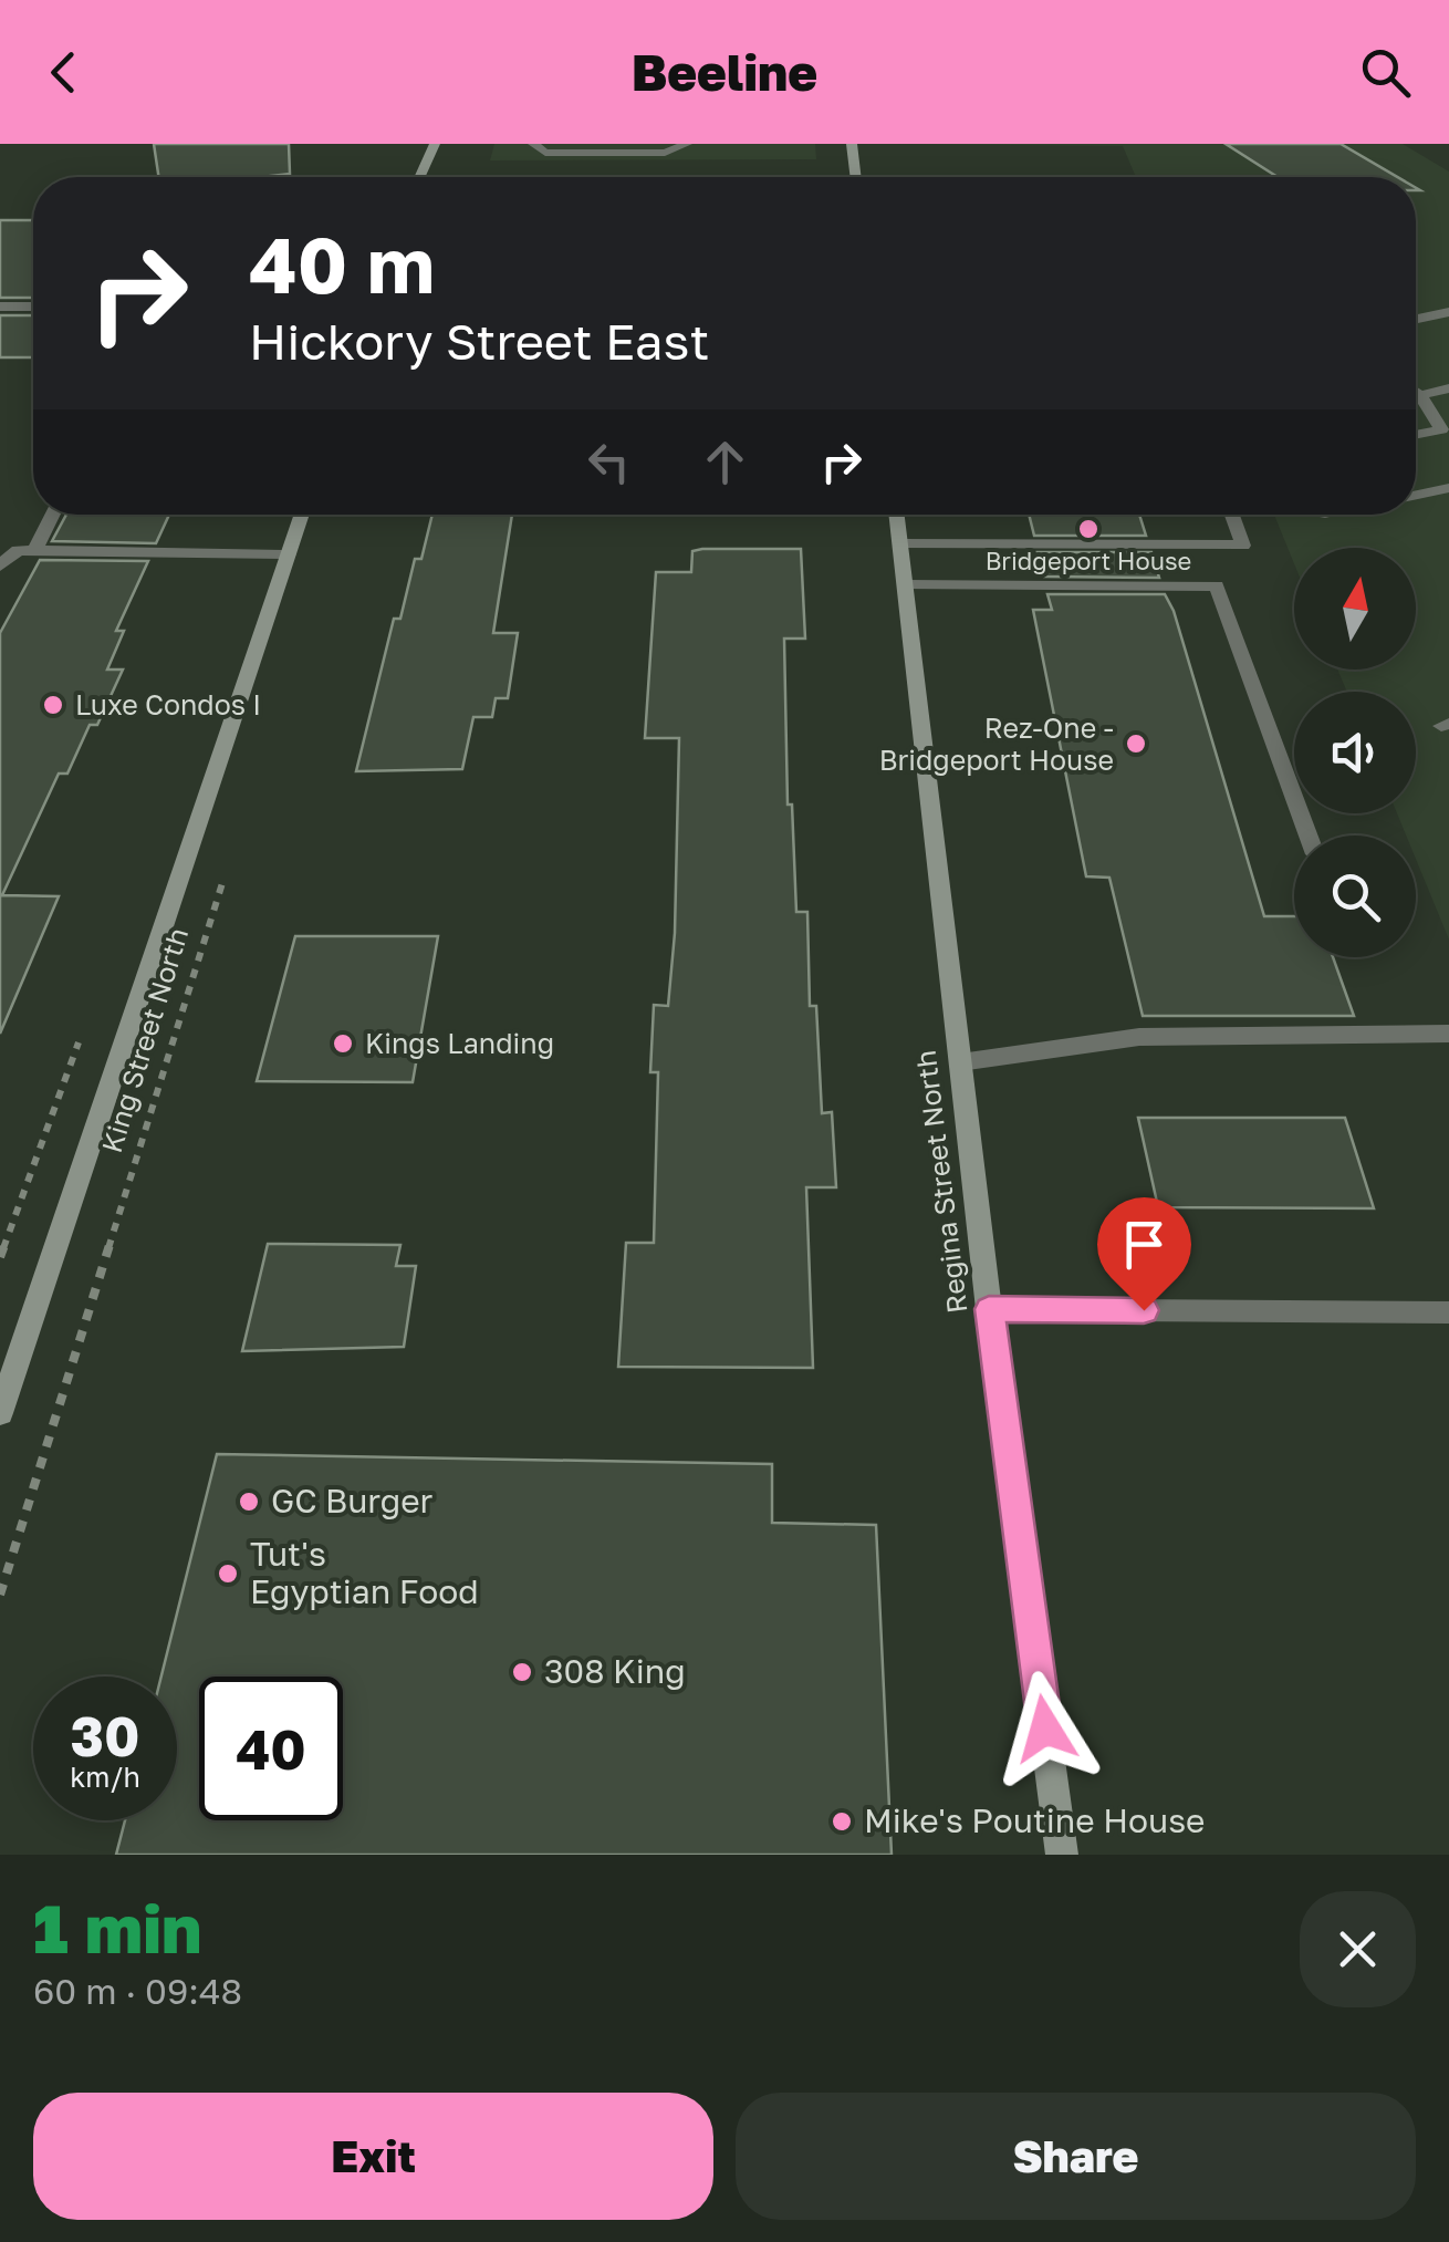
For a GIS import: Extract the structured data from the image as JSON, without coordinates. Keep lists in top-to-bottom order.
{
  "streets": {
    "street": ["King Street North", "Regina Street North"]
  },
  "places": [
    "Bridgeport House",
    "Luxe Condos I",
    "Rez-One - Bridgeport House",
    "Kings Landing",
    "GC Burger",
    "Tut's Egyptian Food",
    "308 King",
    "Mike's Poutine House"
  ],
  "north": "top",
  "page": {
    "header": "Beeline",
    "turn": ["40 m", "Hickory Street East"],
    "speed": "30 km/h",
    "limit": "40",
    "heading": ["1 min", "60 m · 09:48"],
    "buttons": ["Exit", "Share"]
  }
}
